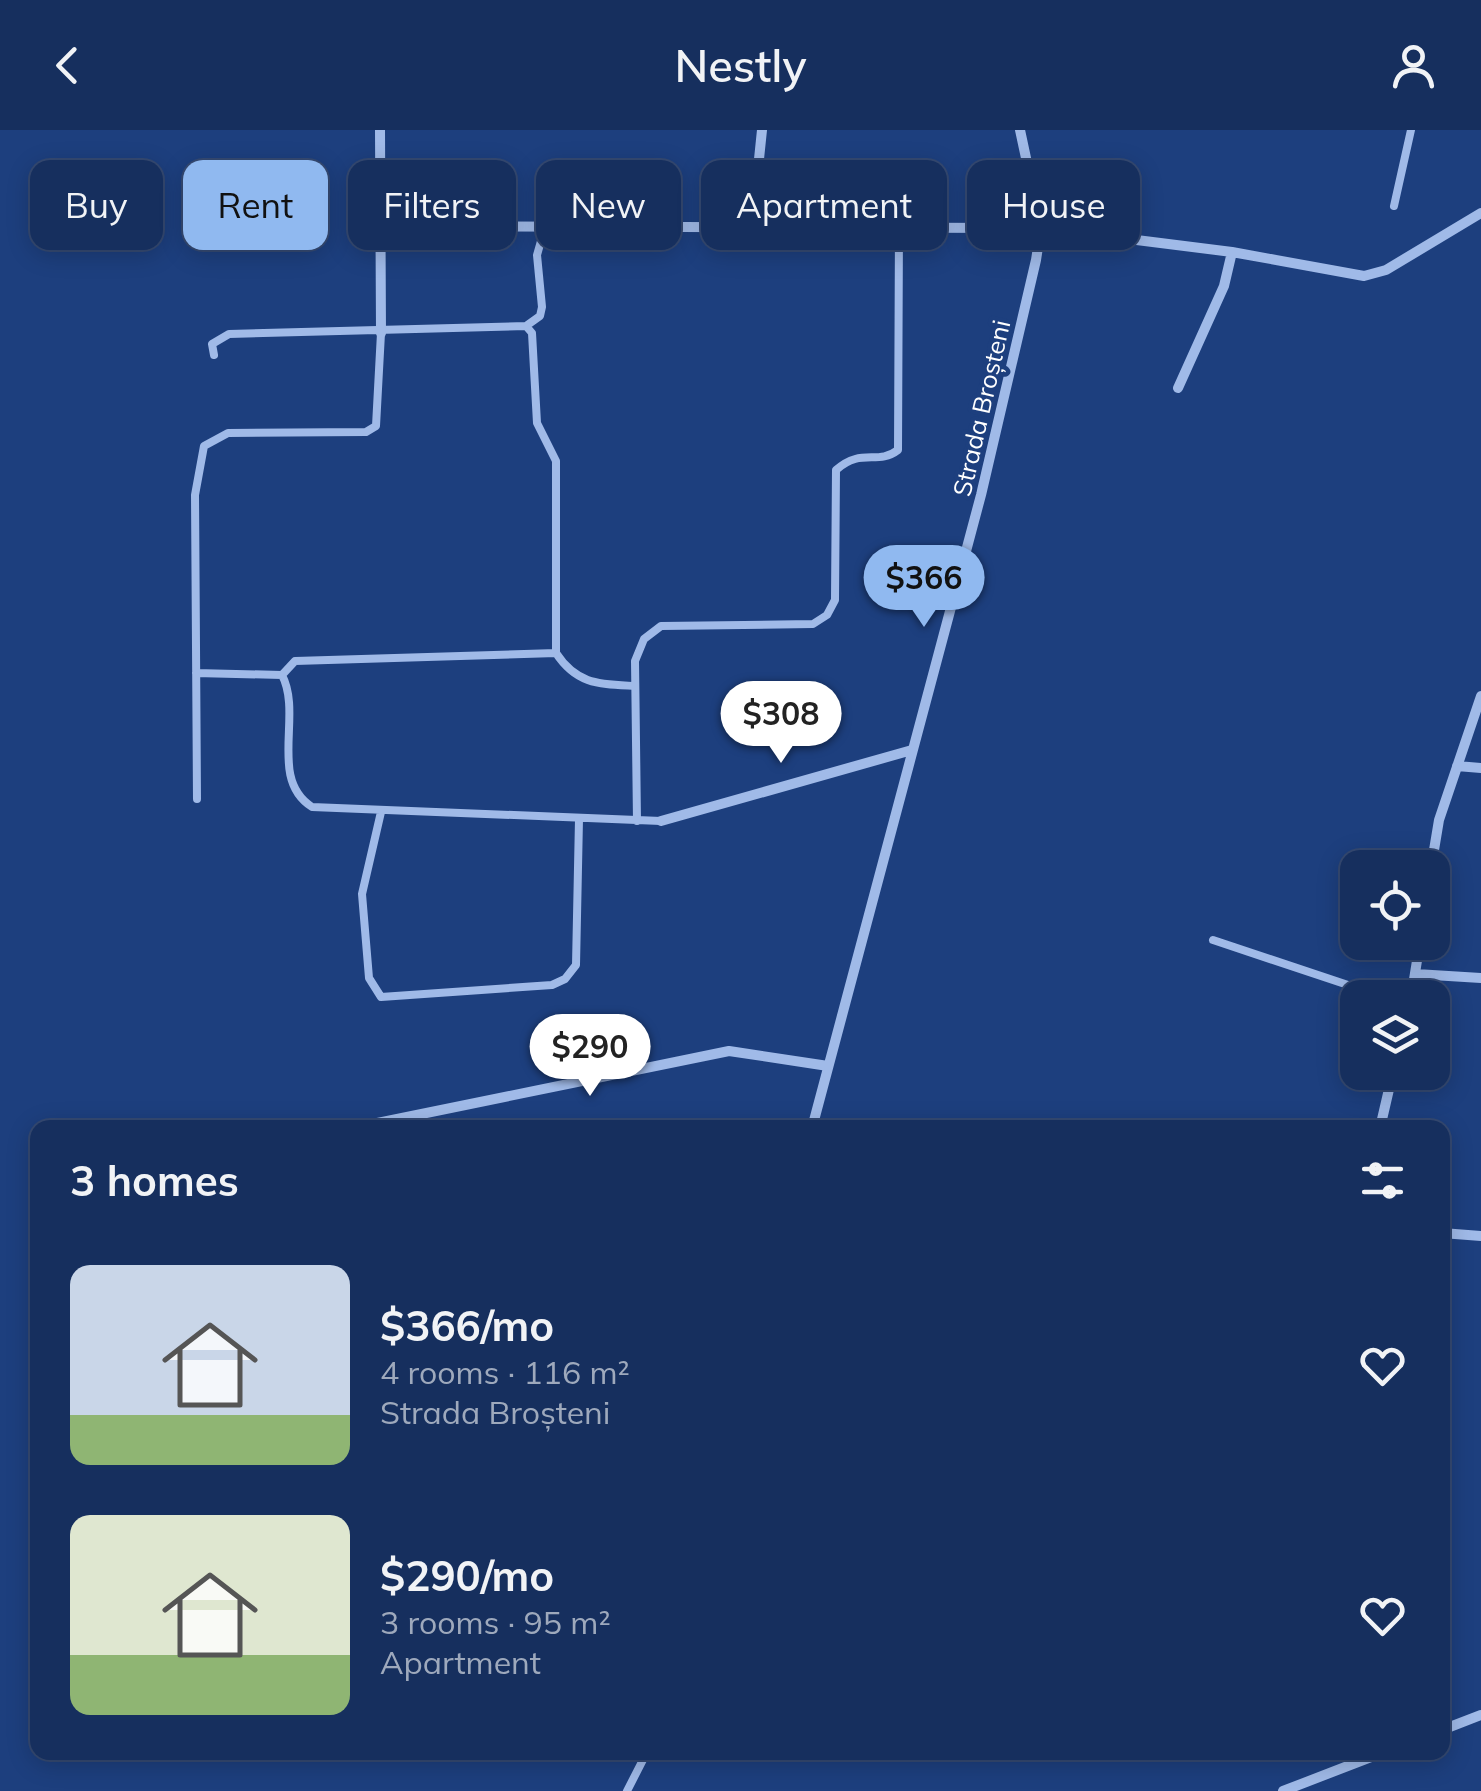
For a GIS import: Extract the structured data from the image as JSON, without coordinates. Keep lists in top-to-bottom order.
{
  "streets": {
    "street": ["Strada Broșteni"]
  },
  "page": {
    "header": "Nestly",
    "chip": [
      "Buy",
      "Rent",
      "Filters",
      "New",
      "Apartment",
      "House"
    ],
    "price": ["$366", "$308", "$290"],
    "heading": "3 homes",
    "list": [
      {
        "name": "$366/mo",
        "note": "4 rooms · 116 m² · Strada Broșteni"
      },
      {
        "name": "$290/mo",
        "note": "3 rooms · 95 m² · Apartment"
      }
    ]
  }
}
